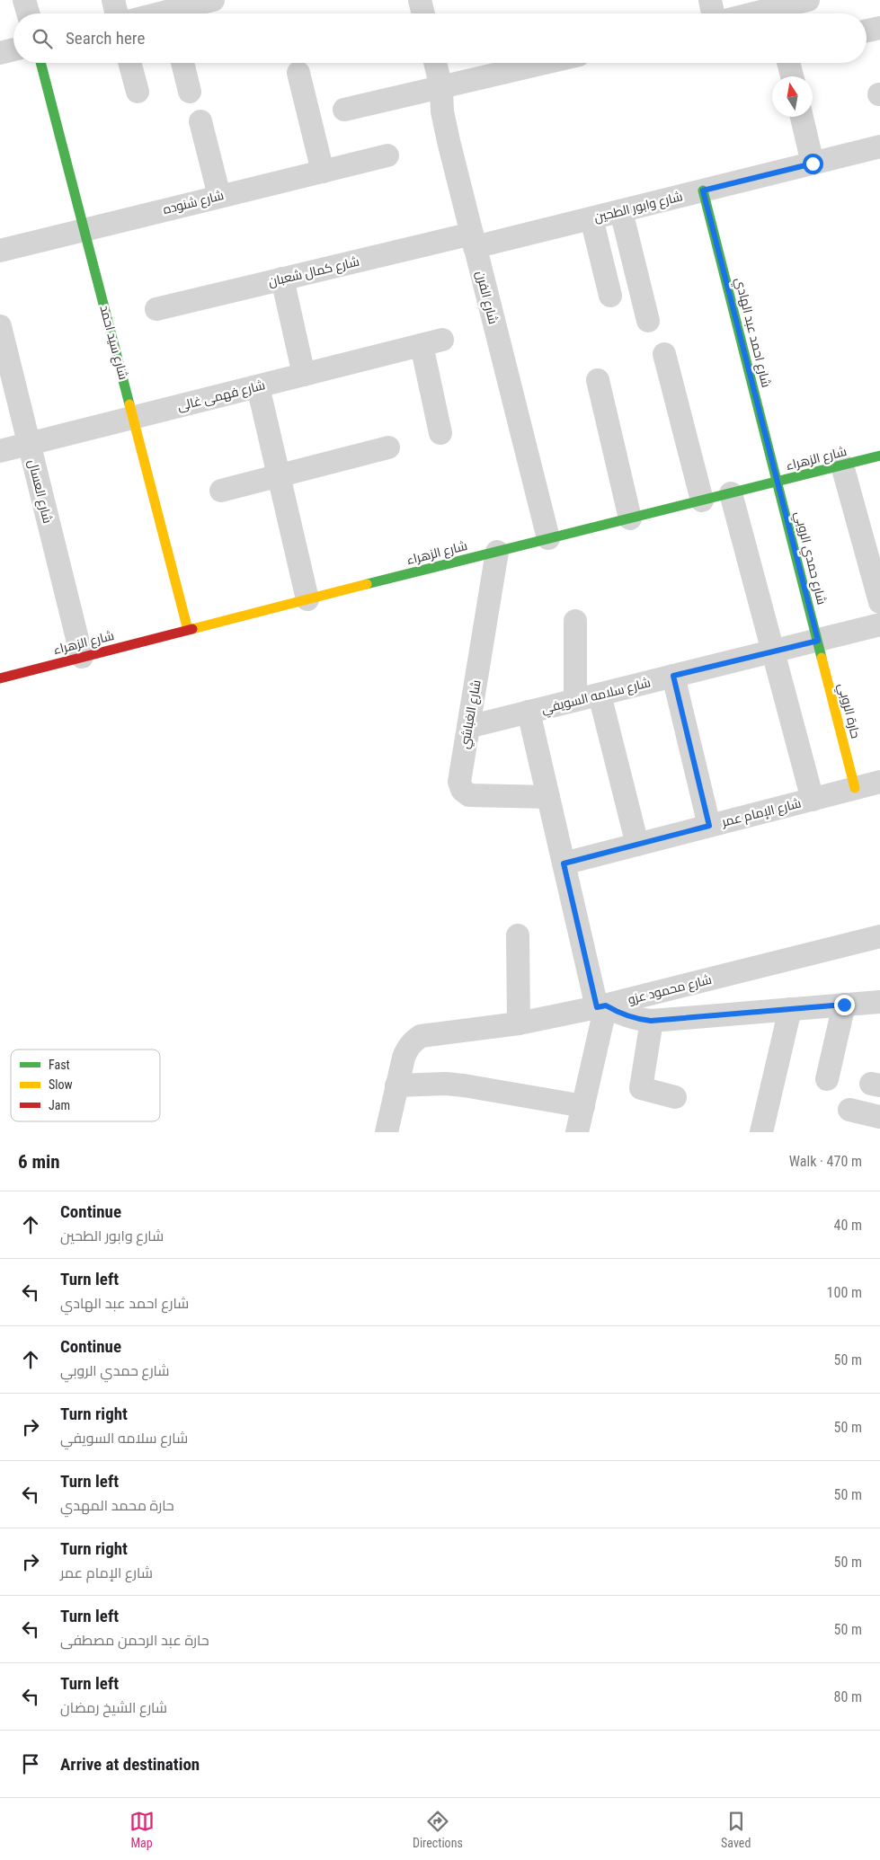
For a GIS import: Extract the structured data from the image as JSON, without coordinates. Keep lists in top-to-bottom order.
{
  "streets": {
    "street": [
      "شارع شنوده",
      "شارع وابور الطحين",
      "شارع كمال شعبان",
      "شارع الفرن",
      "شارع احمد عبد الهادي",
      "شارع سيد احمد",
      "شارع فهمى غالى",
      "شارع الزهراء",
      "شارع العسال",
      "شارع حمدي الروبي",
      "شارع سلامه السويفي",
      "حارة الروبي",
      "شارع الغباشي",
      "شارع الإمام عمر",
      "شارع محمود عزو"
    ]
  },
  "crossings": [
    ["شارع شنوده", "شارع سيد احمد"],
    ["شارع وابور الطحين", "شارع كمال شعبان"],
    ["شارع وابور الطحين", "شارع الفرن"],
    ["شارع وابور الطحين", "شارع احمد عبد الهادي"],
    ["شارع كمال شعبان", "شارع الفرن"],
    ["شارع الفرن", "شارع الزهراء"],
    ["شارع احمد عبد الهادي", "شارع الزهراء"],
    ["شارع احمد عبد الهادي", "شارع حمدي الروبي"],
    ["شارع سيد احمد", "شارع فهمى غالى"],
    ["شارع سيد احمد", "شارع الزهراء"],
    ["شارع فهمى غالى", "شارع العسال"],
    ["شارع الزهراء", "شارع العسال"],
    ["شارع الزهراء", "شارع حمدي الروبي"],
    ["شارع الزهراء", "شارع الغباشي"],
    ["شارع حمدي الروبي", "شارع سلامه السويفي"],
    ["شارع حمدي الروبي", "حارة الروبي"],
    ["شارع سلامه السويفي", "حارة الروبي"],
    ["شارع سلامه السويفي", "شارع الغباشي"],
    ["حارة الروبي", "شارع الإمام عمر"]
  ],
  "legend": ["Fast", "Slow", "Jam"],
  "north": "top",
  "page": {
    "search": "Search here",
    "heading": ["6 min", "Walk · 470 m"],
    "list": [
      ["Continue", "شارع وابور الطحين", "40 m"],
      ["Turn left", "شارع احمد عبد الهادي", "100 m"],
      ["Continue", "شارع حمدي الروبي", "50 m"],
      ["Turn right", "شارع سلامه السويفي", "50 m"],
      ["Turn left", "حارة محمد المهدي", "50 m"],
      ["Turn right", "شارع الإمام عمر", "50 m"],
      ["Turn left", "حارة عبد الرحمن مصطفى", "50 m"],
      ["Turn left", "شارع الشيخ رمضان", "80 m"],
      "Arrive at destination"
    ],
    "nav": ["Map", "Directions", "Saved"]
  }
}
